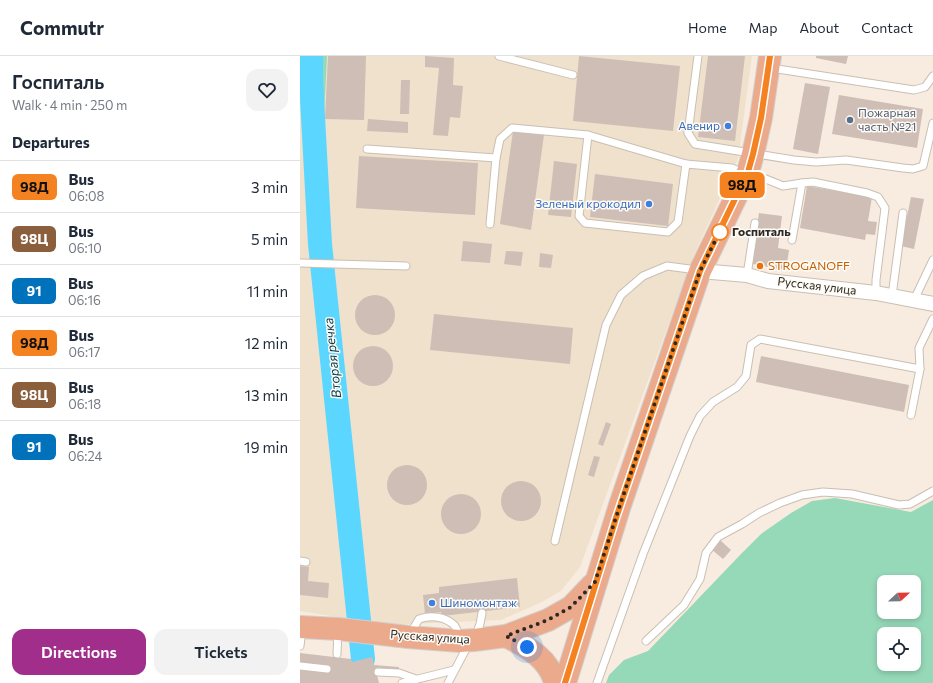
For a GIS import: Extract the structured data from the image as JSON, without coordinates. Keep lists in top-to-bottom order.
{
  "streets": {
    "main road": ["Русская улица"]
  },
  "water": ["Вторая речка"],
  "places": [
    "Пожарная часть №21",
    "Авенир",
    "Зеленый крокодил",
    "Госпиталь",
    "STROGANOFF",
    "Шиномонтаж"
  ],
  "lines": ["bus line 98Д"],
  "north": "right",
  "page": {
    "header": "Commutr",
    "nav": [
      "Home",
      "Map",
      "About",
      "Contact"
    ],
    "heading": [
      ["Госпиталь", "Walk · 4 min · 250 m"],
      "Departures"
    ],
    "on_map": "98Д",
    "list": [
      {
        "mark": "98Д",
        "name": "Bus",
        "note": "06:08",
        "value": "3 min"
      },
      {
        "mark": "98Ц",
        "name": "Bus",
        "note": "06:10",
        "value": "5 min"
      },
      {
        "mark": "91",
        "name": "Bus",
        "note": "06:16",
        "value": "11 min"
      },
      {
        "mark": "98Д",
        "name": "Bus",
        "note": "06:17",
        "value": "12 min"
      },
      {
        "mark": "98Ц",
        "name": "Bus",
        "note": "06:18",
        "value": "13 min"
      },
      {
        "mark": "91",
        "name": "Bus",
        "note": "06:24",
        "value": "19 min"
      }
    ],
    "buttons": ["Directions", "Tickets"]
  }
}
